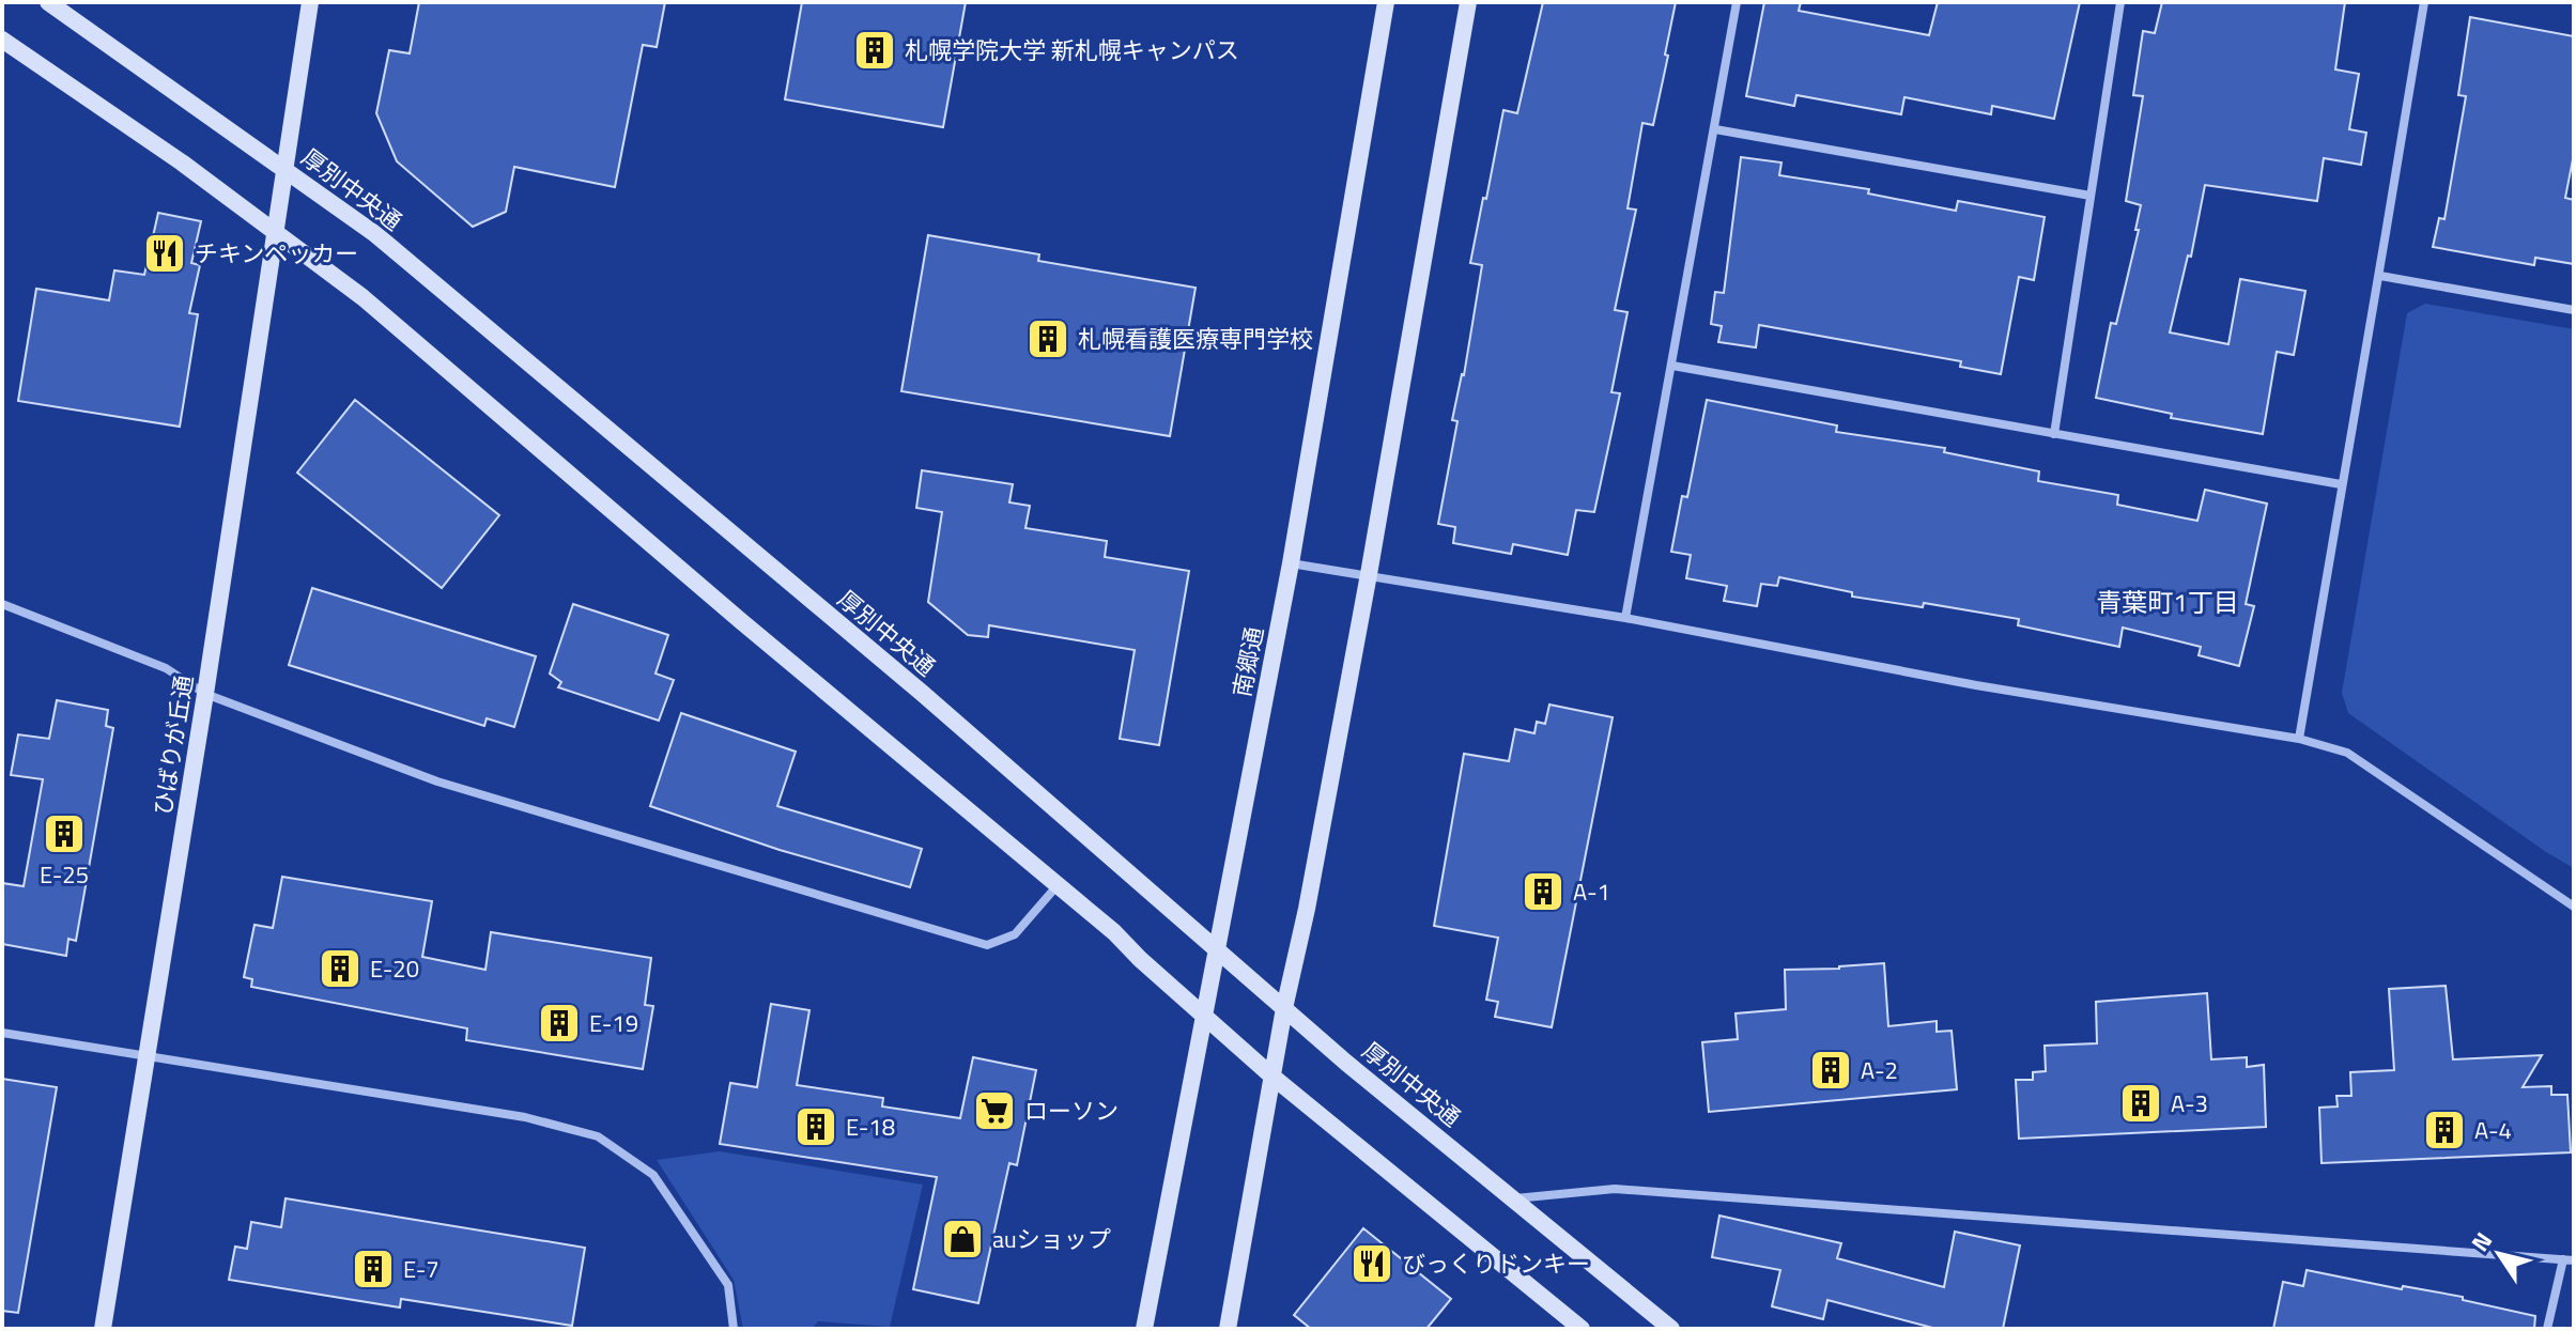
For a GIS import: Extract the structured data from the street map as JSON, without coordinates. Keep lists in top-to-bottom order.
{
  "streets": {
    "main road": ["厚別中央通", "南郷通", "ひばりが丘通"]
  },
  "crossings": [
    ["厚別中央通", "南郷通"],
    ["厚別中央通", "ひばりが丘通"]
  ],
  "districts": ["青葉町1丁目"],
  "places": {
    "building": [
      "札幌学院大学 新札幌キャンパス",
      "札幌看護医療専門学校",
      "E-25",
      "A-1",
      "E-20",
      "E-19",
      "A-2",
      "A-3",
      "E-18",
      "A-4",
      "E-7"
    ],
    "restaurant": ["チキンペッカー", "びっくりドンキー"],
    "supermarket": ["ローソン"],
    "shop": ["auショップ"]
  },
  "north": "top left"
}
